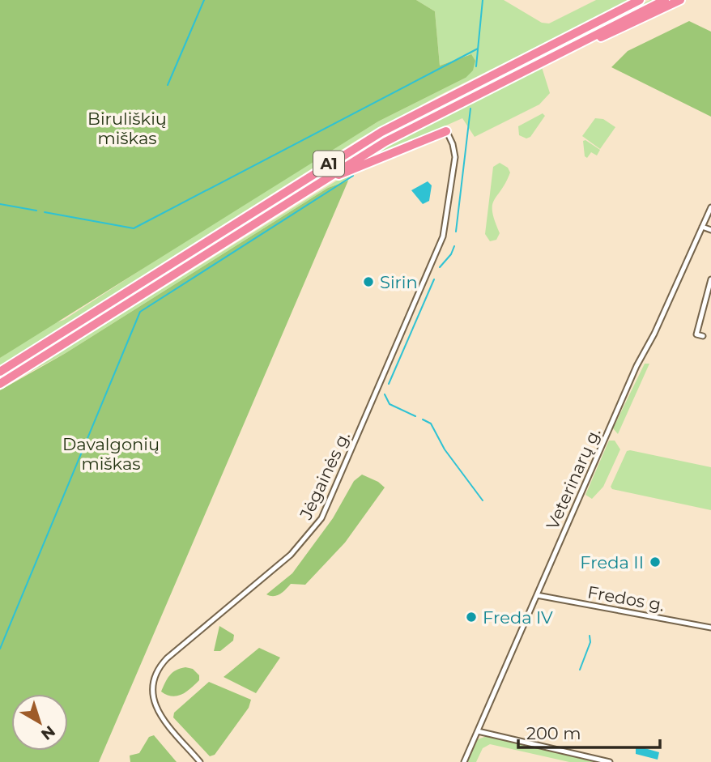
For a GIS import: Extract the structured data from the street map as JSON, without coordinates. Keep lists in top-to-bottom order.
{
  "streets": {
    "highway": ["A1"],
    "street": ["Jėgainės g.", "Veterinarų g.", "Fredos g."]
  },
  "crossings": [
    ["Veterinarų g.", "Fredos g."]
  ],
  "parks": ["Biruliškių miškas", "Davalgonių miškas"],
  "places": ["Sirin", "Freda II", "Freda IV"],
  "scale_bar": "200 m",
  "north": "bottom right"
}
